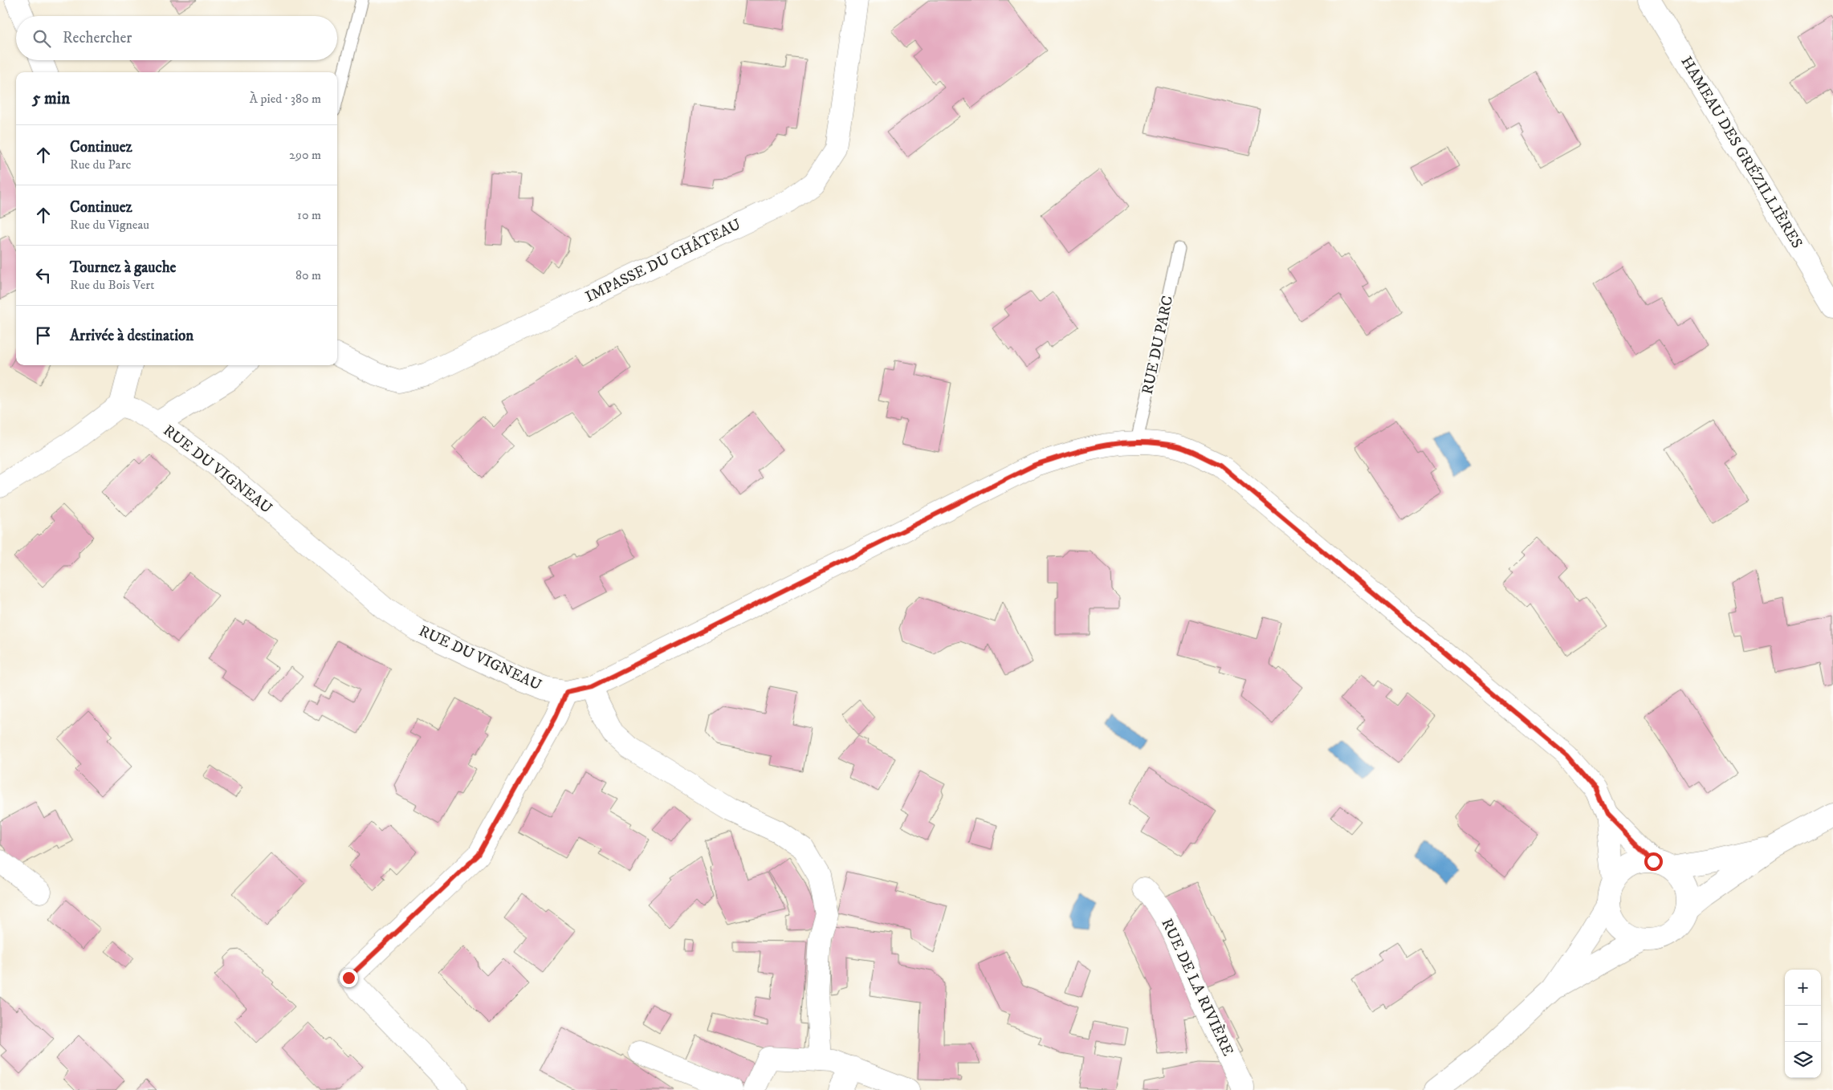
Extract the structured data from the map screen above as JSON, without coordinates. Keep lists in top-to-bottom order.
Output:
{
  "streets": {
    "street": [
      "HAMEAU DES GRÉZILLIÈRES",
      "IMPASSE DU CHÂTEAU",
      "RUE DU VIGNEAU",
      "RUE DE LA RIVIÈRE"
    ],
    "lane": ["RUE DU PARC"]
  },
  "page": {
    "search": "Rechercher",
    "heading": ["5 min", "À pied · 380 m"],
    "list": [
      ["Continuez", "Rue du Parc", "290 m"],
      ["Continuez", "Rue du Vigneau", "10 m"],
      ["Tournez à gauche", "Rue du Bois Vert", "80 m"],
      "Arrivée à destination"
    ],
    "map_buttons": ["+", "−"]
  }
}
